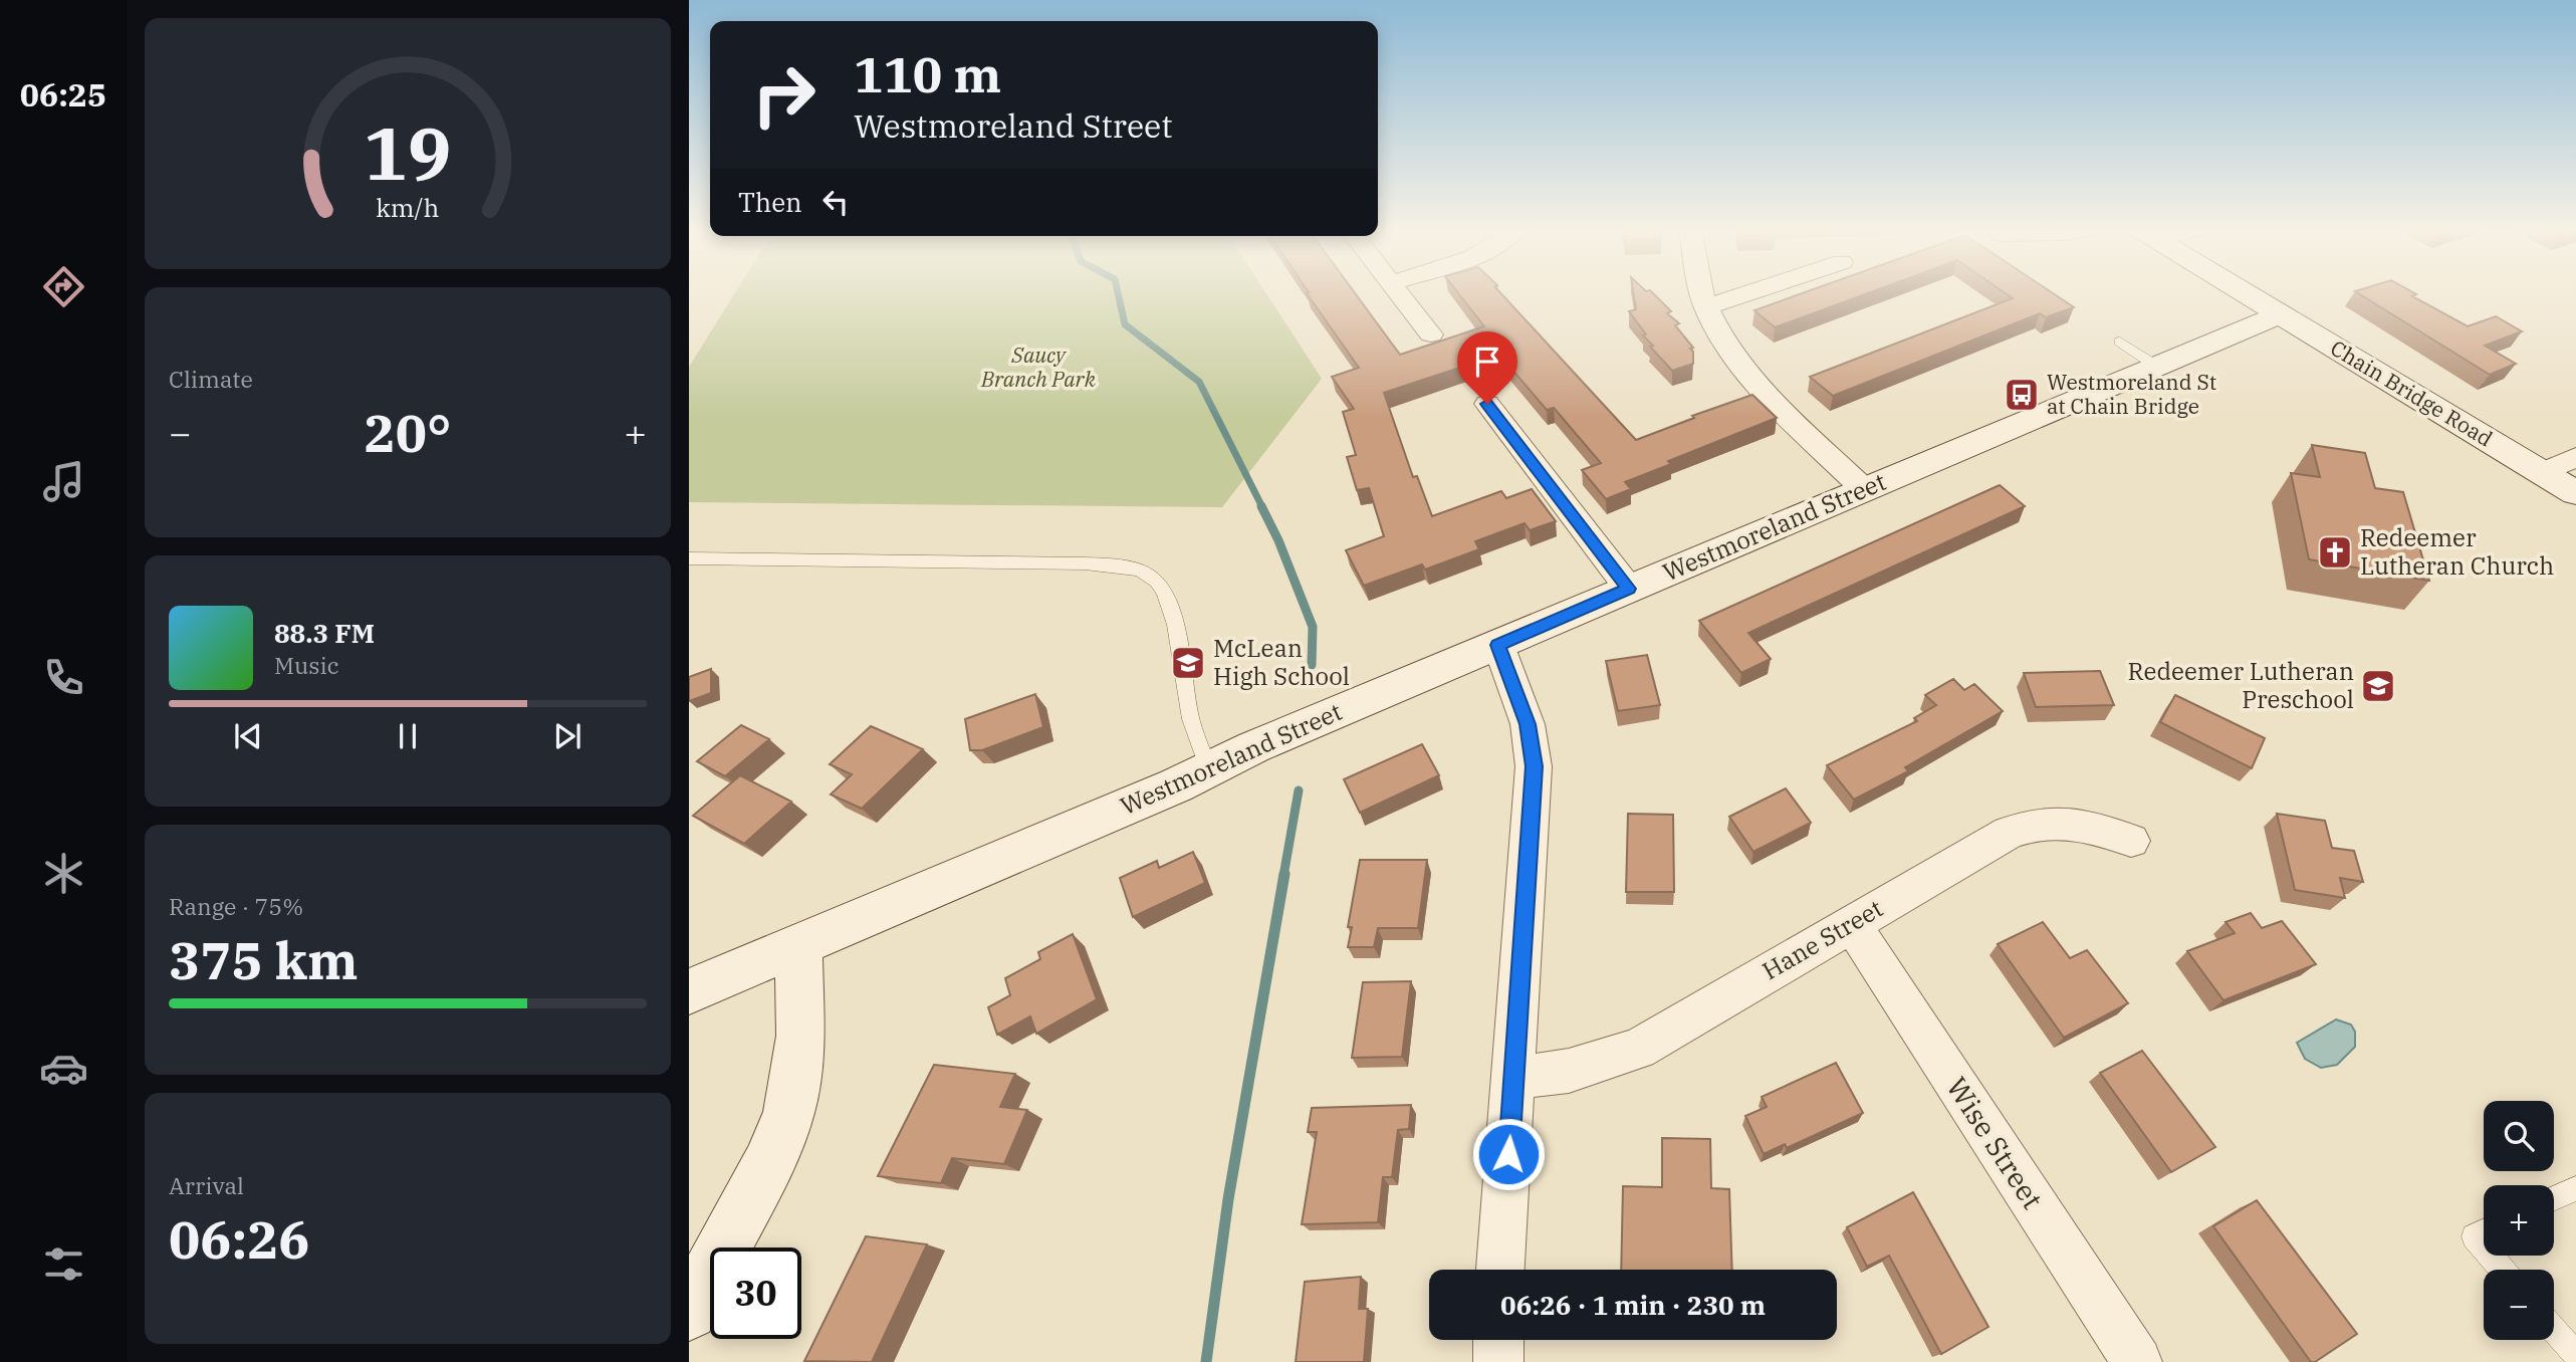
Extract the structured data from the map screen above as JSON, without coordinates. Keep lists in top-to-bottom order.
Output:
{
  "streets": {
    "main road": ["Chain Bridge Road", "Westmoreland Street"],
    "street": ["Hane Street", "Wise Street"]
  },
  "crossings": [
    ["Chain Bridge Road", "Westmoreland Street"],
    ["Hane Street", "Wise Street"]
  ],
  "parks": ["Saucy Branch Park"],
  "places": {
    "bus stop": ["Westmoreland St at Chain Bridge"],
    "church": ["Redeemer Lutheran Church"],
    "school or university": ["McLean High School", "Redeemer Lutheran Preschool"]
  },
  "page": {
    "tabs": "06:25",
    "turn": ["110 m", "Westmoreland Street"],
    "then": "Then",
    "tile": [
      "Climate",
      ["Range · 75%", "375 km"],
      ["Arrival", "06:26"]
    ],
    "heat": ["−", "20°", "+"],
    "song": ["88.3 FM", "Music"],
    "map_buttons": ["+", "−"],
    "limit": "30",
    "trip": "06:26 · 1 min · 230 m",
    "gauge": ["19", "km/h"]
  }
}
